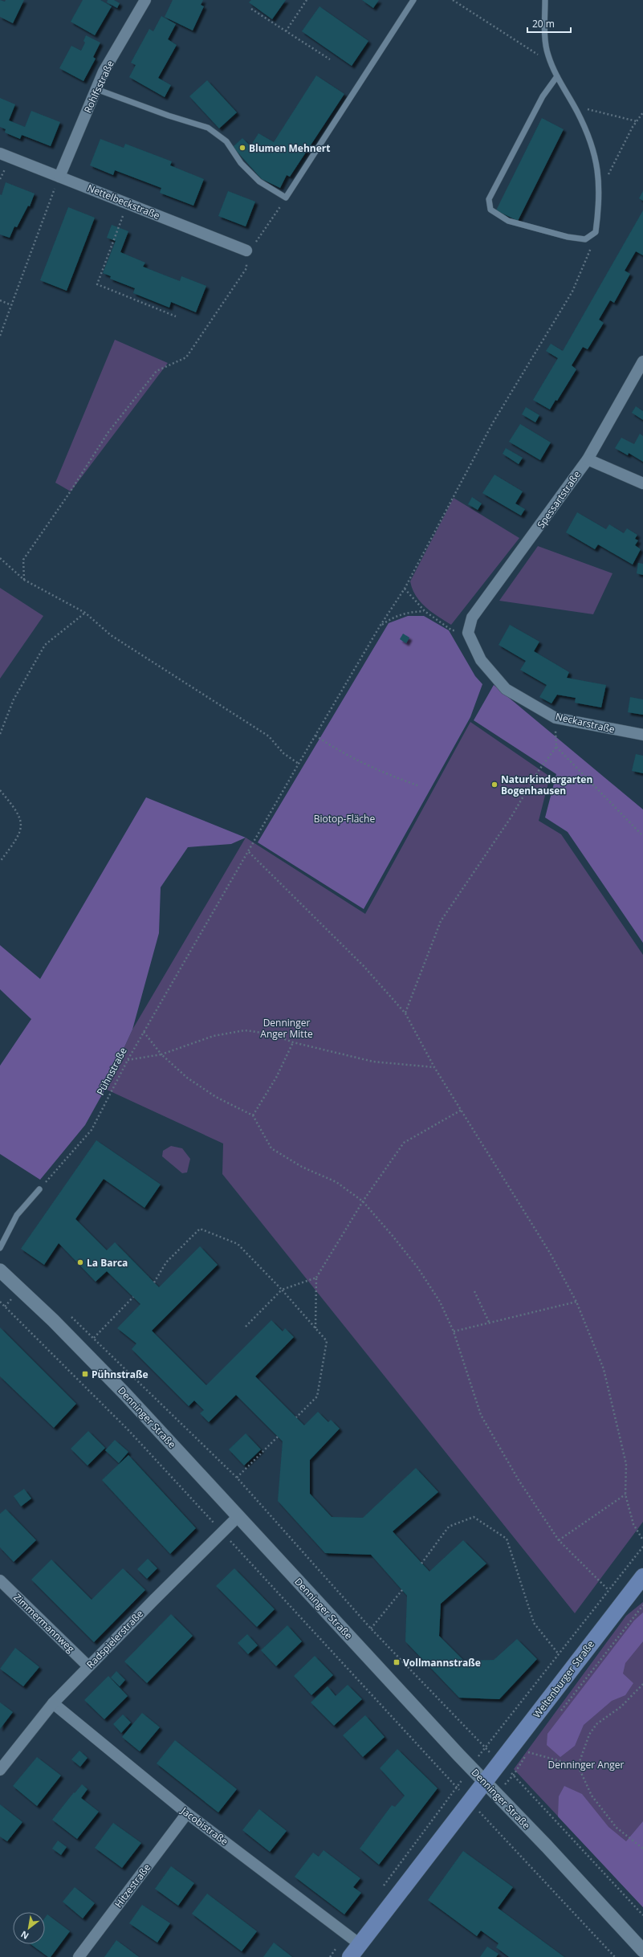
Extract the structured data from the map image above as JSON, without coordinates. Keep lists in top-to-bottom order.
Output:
{
  "streets": {
    "main road": ["Weltenburger Straße"],
    "street": [
      "Rohlfsstraße",
      "Nettelbeckstraße",
      "Spessartstraße",
      "Neckarstraße",
      "Denninger Straße",
      "Zimmermannweg",
      "Radspielerstraße",
      "Jacobistraße",
      "Hitzestraße"
    ],
    "path": ["Pühnstraße"]
  },
  "crossings": [
    ["Rohlfsstraße", "Nettelbeckstraße"],
    ["Spessartstraße", "Neckarstraße"],
    ["Denninger Straße", "Radspielerstraße"],
    ["Denninger Straße", "Weltenburger Straße"],
    ["Zimmermannweg", "Radspielerstraße"],
    ["Radspielerstraße", "Jacobistraße"],
    ["Jacobistraße", "Hitzestraße"]
  ],
  "parks": ["Biotop-Fläche", "Denninger Anger Mitte", "Denninger Anger"],
  "places": {
    "other": ["Blumen Mehnert", "Naturkindergarten Bogenhausen", "La Barca"],
    "transit": ["Pühnstraße", "Vollmannstraße"]
  },
  "scale_bar": "20 m",
  "north": "bottom left"
}
